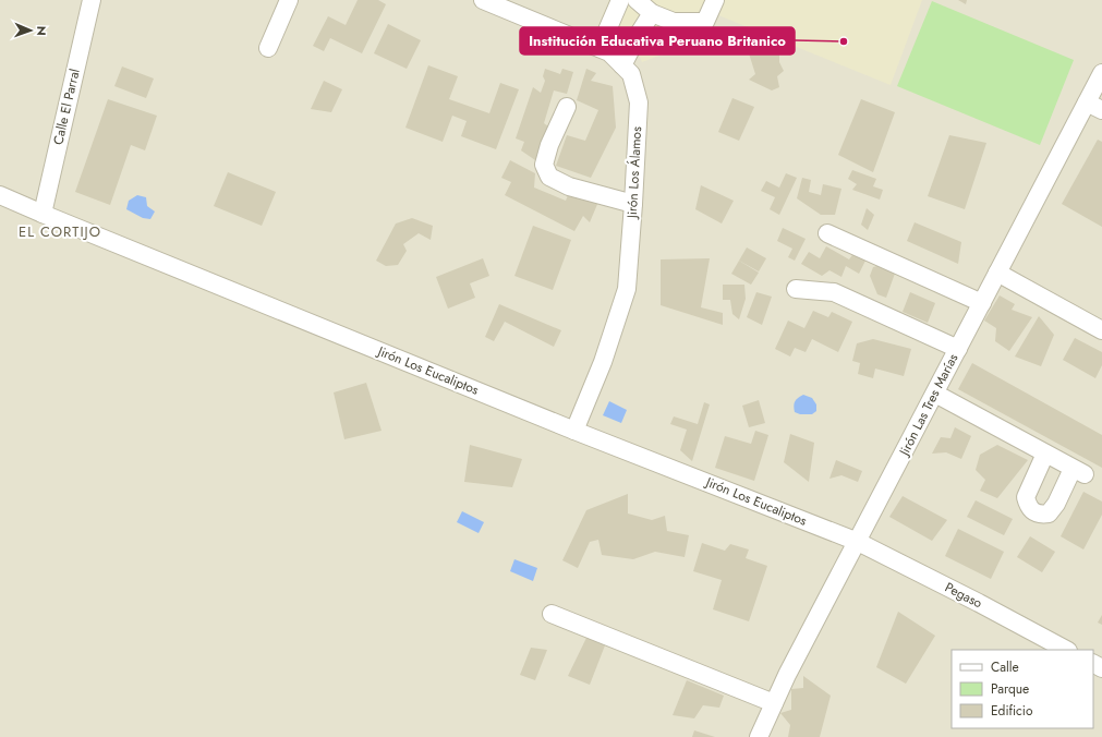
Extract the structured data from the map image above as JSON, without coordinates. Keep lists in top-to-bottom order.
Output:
{
  "streets": {
    "street": [
      "Calle El Parral",
      "Jirón Los Álamos",
      "Jirón Los Eucaliptos",
      "Jirón Las Tres Marías",
      "Pegaso"
    ]
  },
  "crossings": [
    ["Calle El Parral", "Jirón Los Eucaliptos"],
    ["Jirón Los Álamos", "Jirón Los Eucaliptos"],
    ["Jirón Los Eucaliptos", "Jirón Las Tres Marías"],
    ["Jirón Los Eucaliptos", "Pegaso"],
    ["Jirón Las Tres Marías", "Pegaso"]
  ],
  "districts": ["EL CORTIJO"],
  "places": ["Institución Educativa Peruano Britanico"],
  "legend": ["Calle", "Parque", "Edificio"],
  "north": "right"
}
